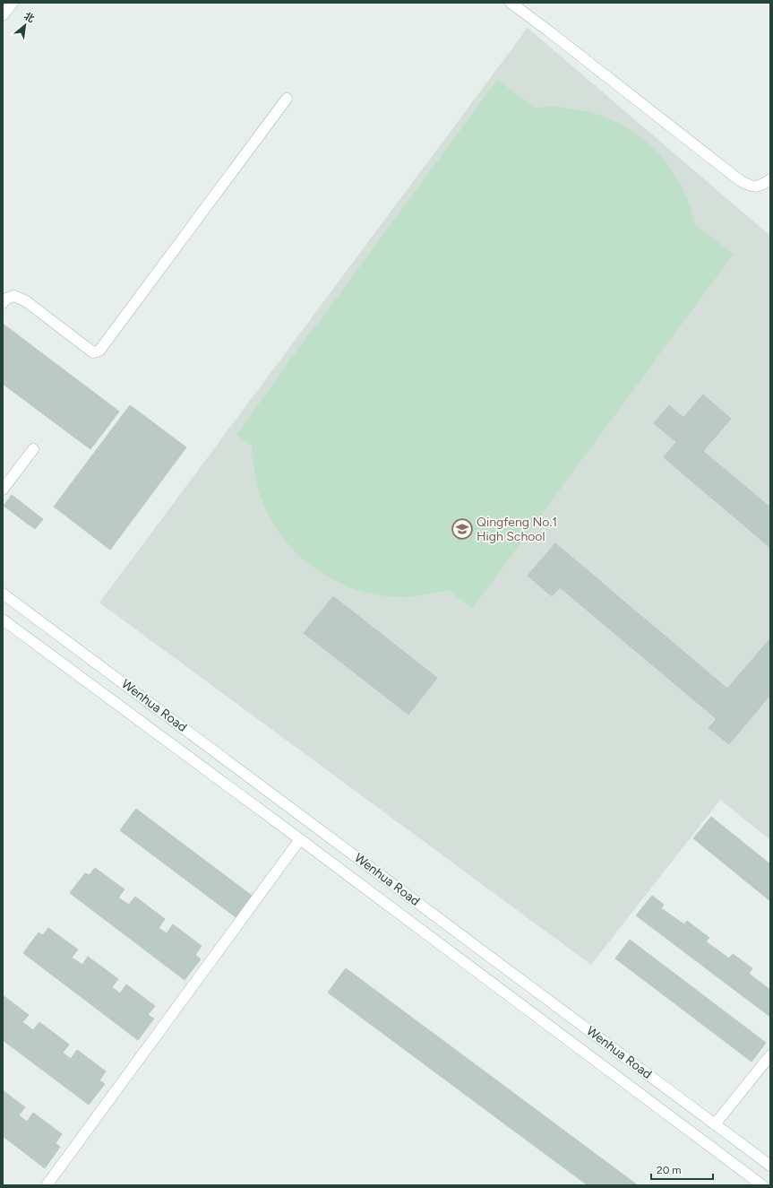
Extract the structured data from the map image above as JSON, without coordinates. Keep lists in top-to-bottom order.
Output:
{
  "streets": {
    "main road": ["Wenhua Road"]
  },
  "places": {
    "school or university": ["Qingfeng No.1 High School"]
  },
  "scale_bar": "20 m",
  "north": "top right"
}
